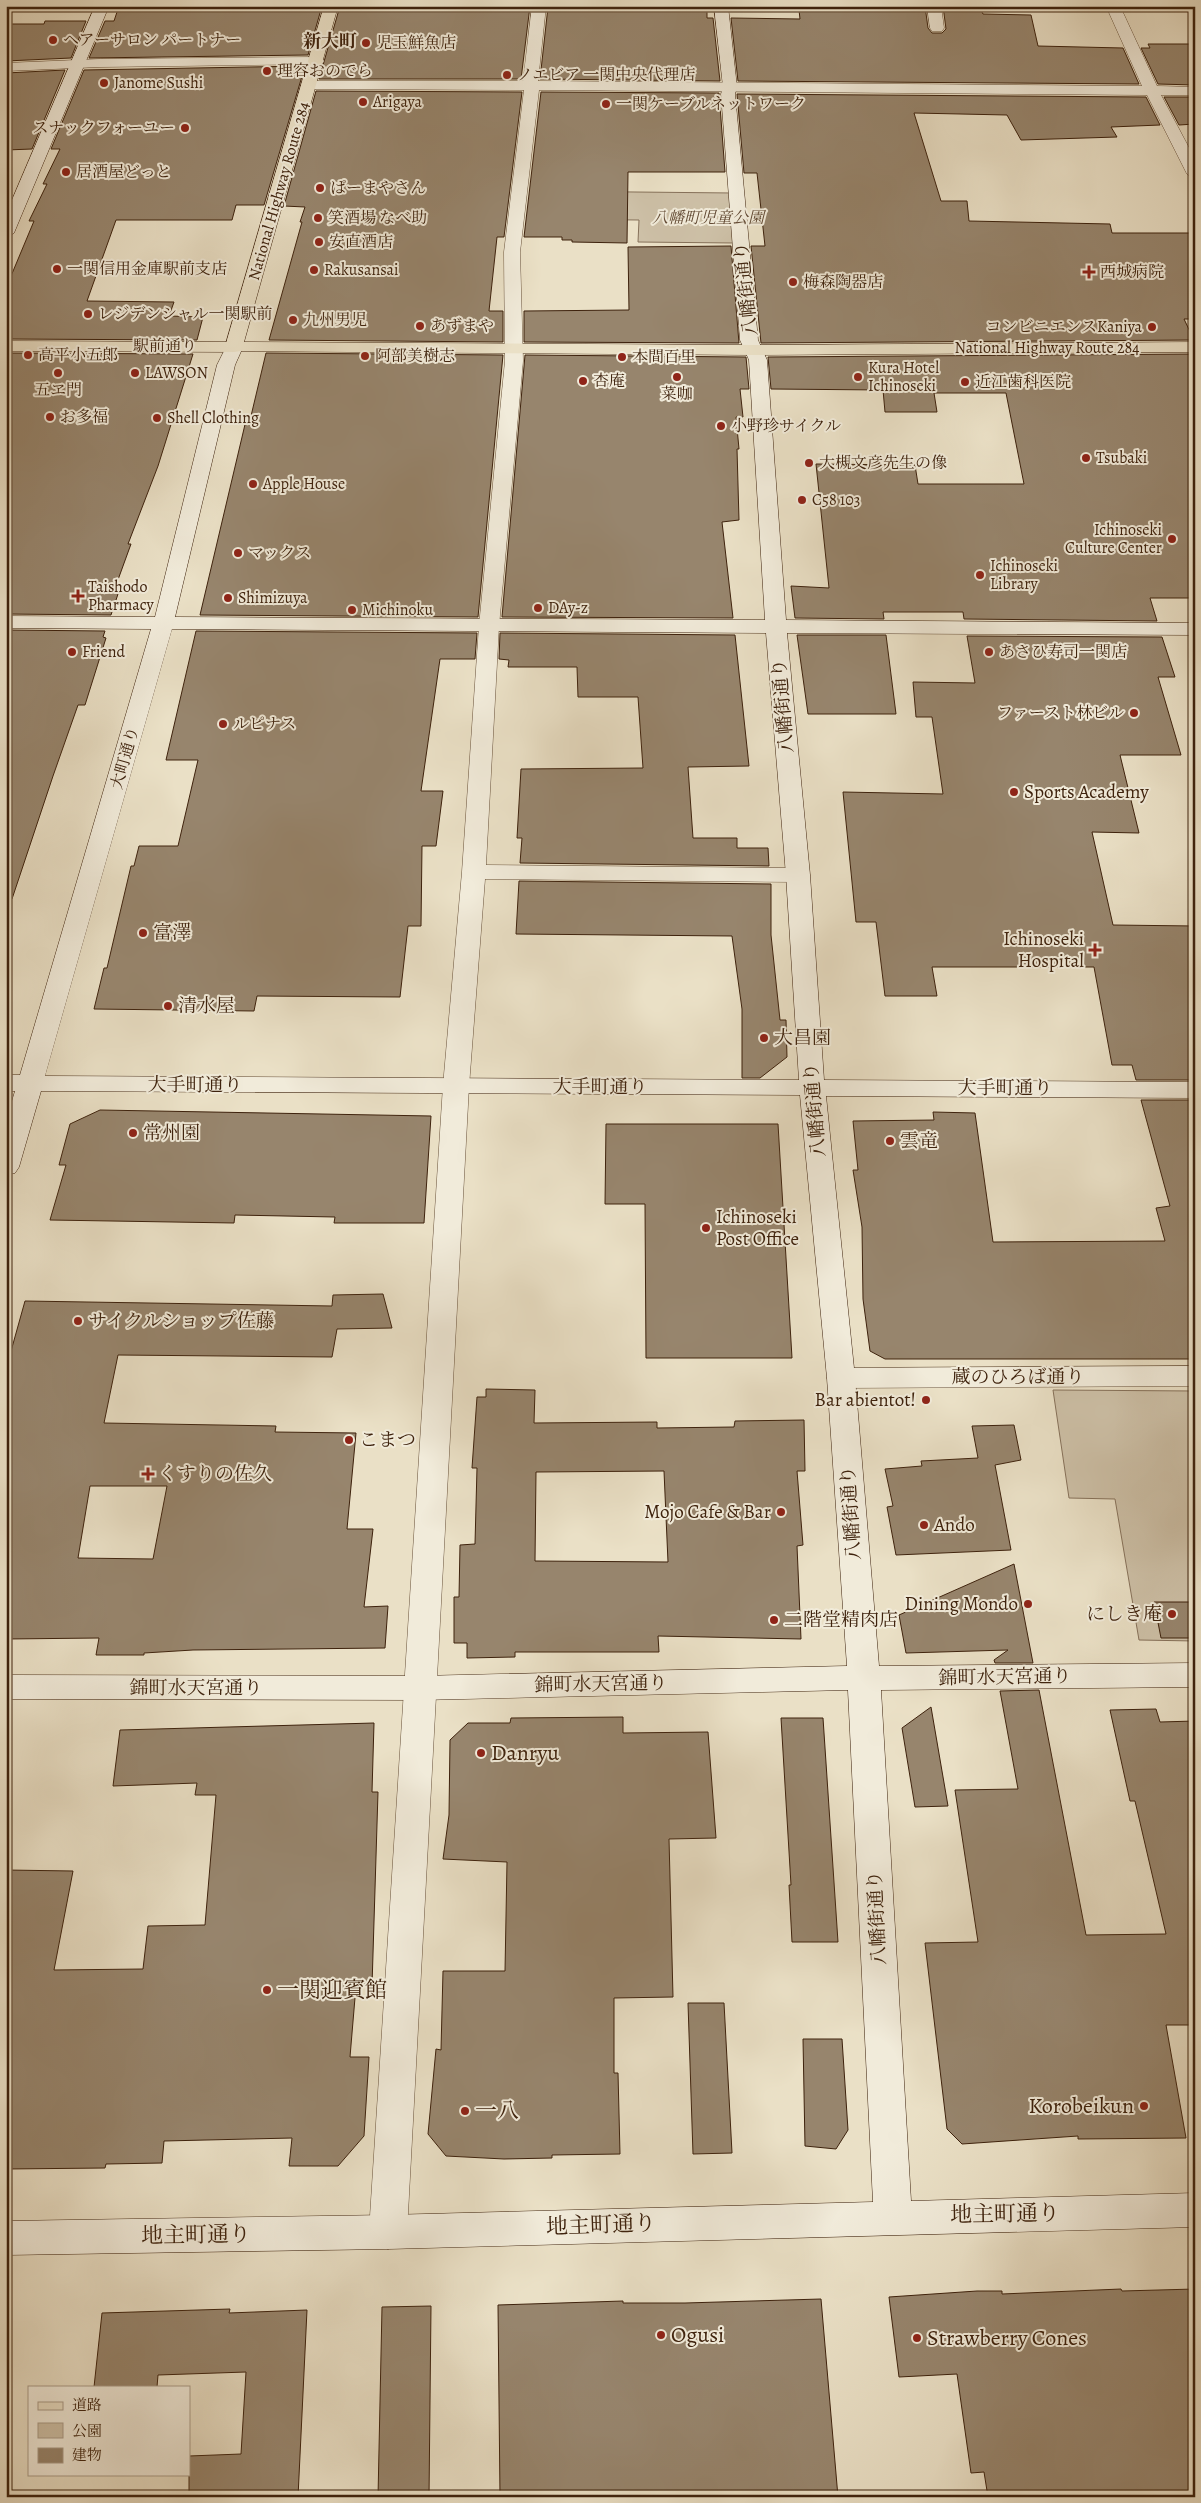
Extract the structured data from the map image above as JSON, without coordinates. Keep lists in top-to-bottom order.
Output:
{
  "streets": {
    "main road": ["National Highway Route 284", "駅前通り"],
    "street": [
      "八幡街通り",
      "大町通り",
      "大手町通り",
      "蔵のひろば通り",
      "錦町水天宮通り",
      "地主町通り"
    ]
  },
  "crossings": [
    ["National Highway Route 284", "八幡街通り"],
    ["National Highway Route 284", "駅前通り"],
    ["National Highway Route 284", "大町通り"],
    ["八幡街通り", "大手町通り"],
    ["八幡街通り", "蔵のひろば通り"],
    ["八幡街通り", "錦町水天宮通り"],
    ["八幡街通り", "地主町通り"],
    ["駅前通り", "大町通り"],
    ["大町通り", "大手町通り"]
  ],
  "districts": ["新大町"],
  "parks": ["八幡町児童公園"],
  "places": {
    "other": [
      "ヘアーサロン パートナー",
      "児玉鮮魚店",
      "理容おのでら",
      "ノエビア 一関中央代理店",
      "Janome Sushi",
      "Arigaya",
      "一関ケーブルネットワーク",
      "スナックフォーユー",
      "居酒屋どっと",
      "ぱーまやさん",
      "笑酒場 なべ助",
      "安直酒店",
      "一関信用金庫駅前支店",
      "Rakusansai",
      "梅森陶器店",
      "レジデンシャル一関駅前",
      "九州男児",
      "あずまや",
      "コンビニエンスKaniya",
      "高平小五郎",
      "阿部美樹志",
      "本間百里",
      "五ヱ門",
      "LAWSON",
      "菜咖",
      "Kura Hotel Ichinoseki",
      "杏庵",
      "近江歯科医院",
      "お多福",
      "Shell Clothing",
      "小野珍サイクル",
      "Tsubaki",
      "大槻文彦先生の像",
      "Apple House",
      "C58 103",
      "Ichinoseki Culture Center",
      "マックス",
      "Ichinoseki Library",
      "Shimizuya",
      "DAy-z",
      "Michinoku",
      "Friend",
      "あさひ寿司一関店",
      "ファースト林ビル",
      "ルピナス",
      "Sports Academy",
      "富澤",
      "清水屋",
      "大昌園",
      "常州園",
      "雲竜",
      "Ichinoseki Post Office",
      "サイクルショップ佐藤",
      "Bar abientot!",
      "こまつ",
      "Mojo Cafe & Bar",
      "Ando",
      "Dining Mondo",
      "にしき庵",
      "二階堂精肉店",
      "Danryu",
      "一関迎賓館",
      "Korobeikun",
      "一八",
      "Ogusi",
      "Strawberry Cones"
    ],
    "health": [
      "西城病院",
      "Taishodo Pharmacy",
      "Ichinoseki Hospital",
      "くすりの佐久"
    ]
  },
  "legend": ["道路", "公園", "建物"]
}
